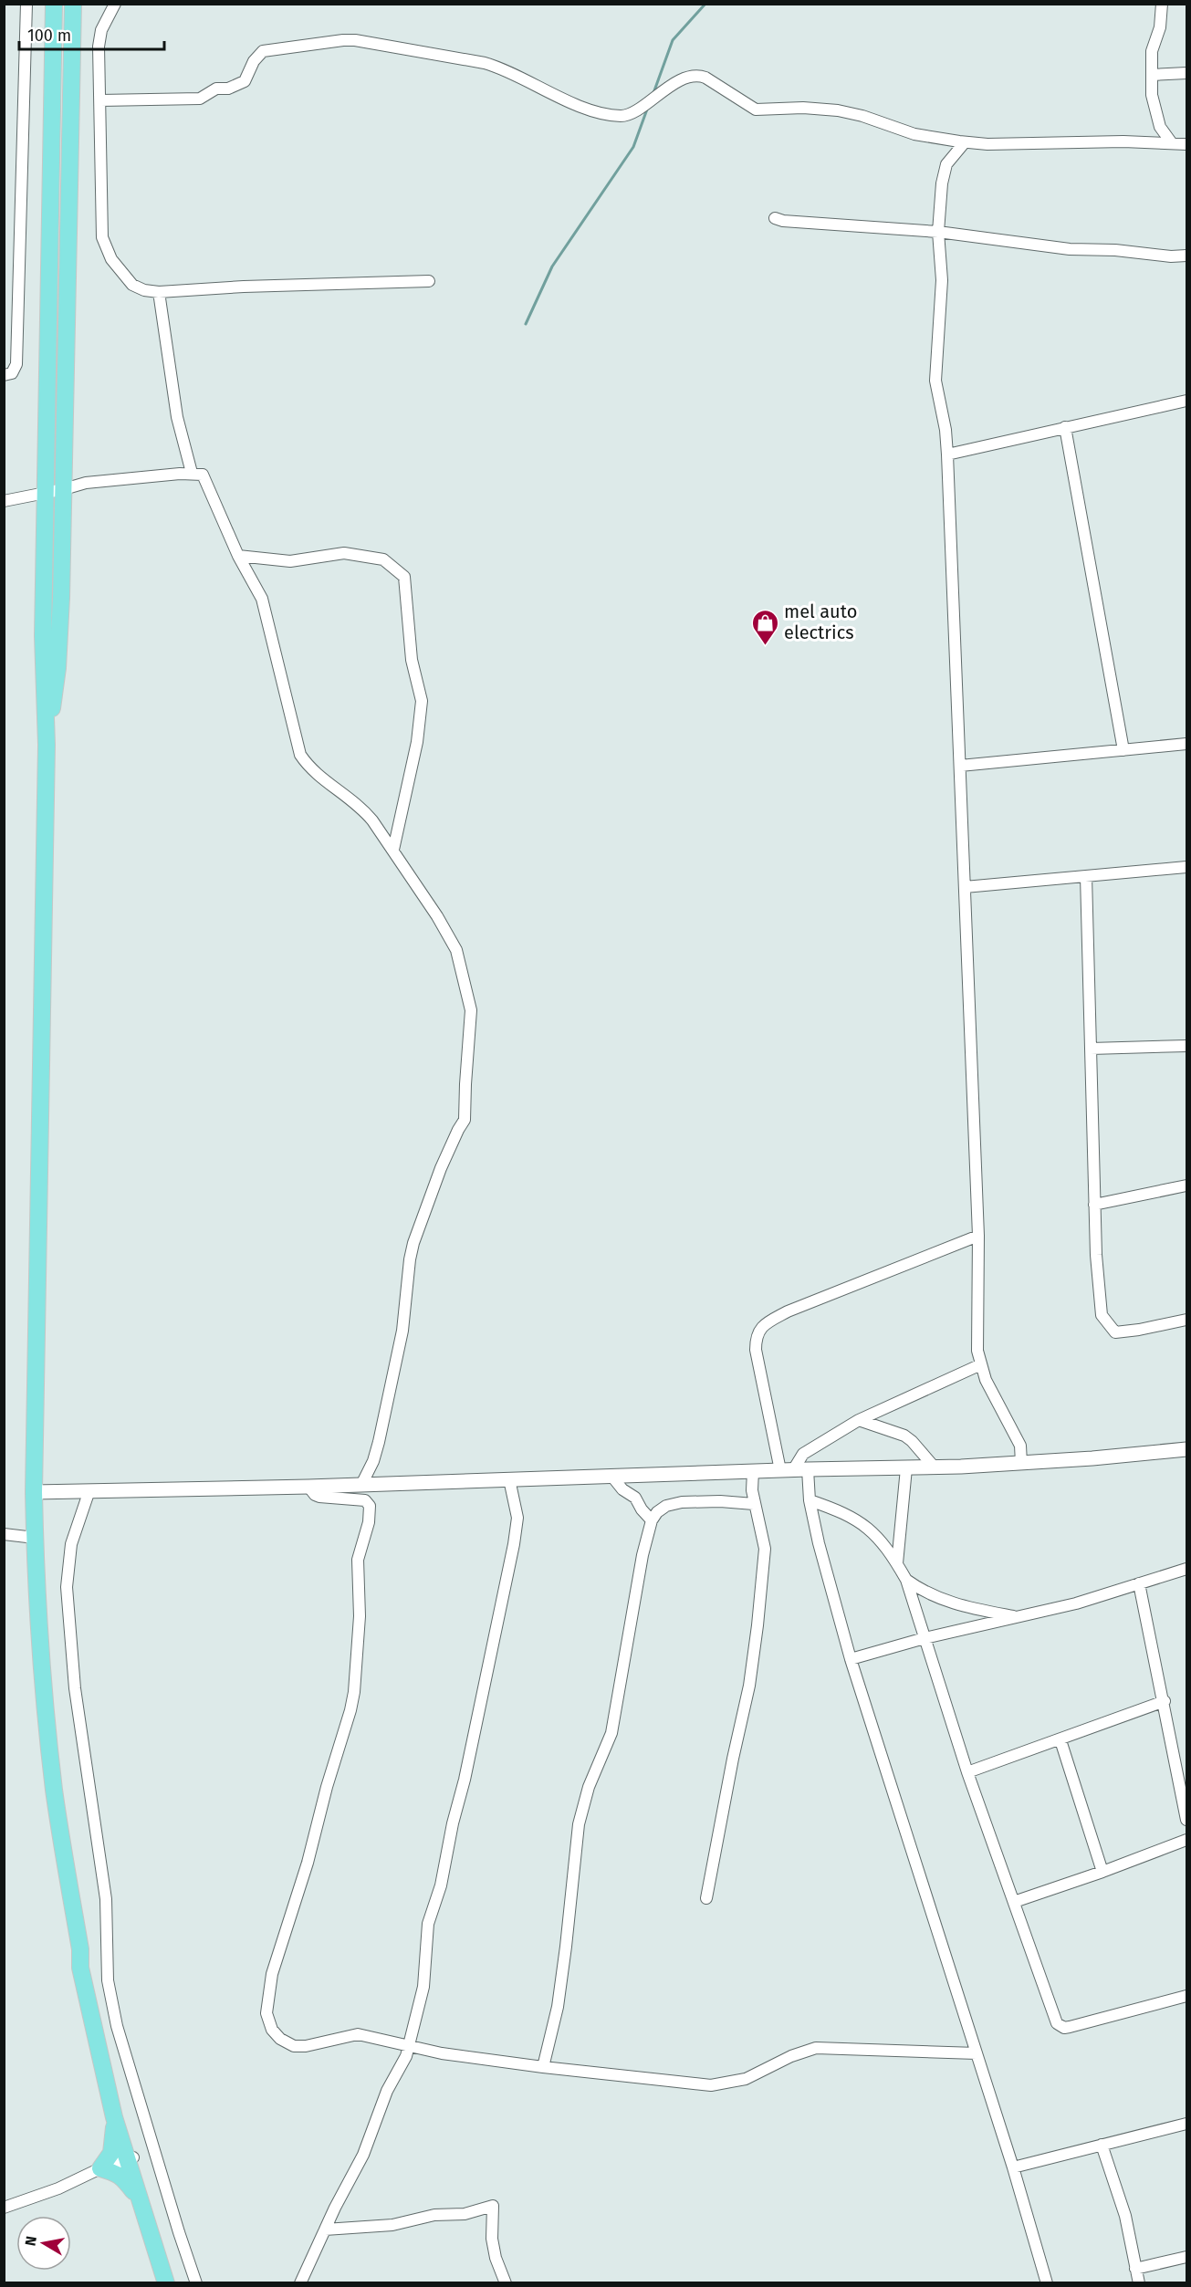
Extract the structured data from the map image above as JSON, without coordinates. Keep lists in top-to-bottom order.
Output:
{
  "places": {
    "shop": ["mel auto electrics"]
  },
  "scale_bar": "100 m",
  "north": "left"
}
